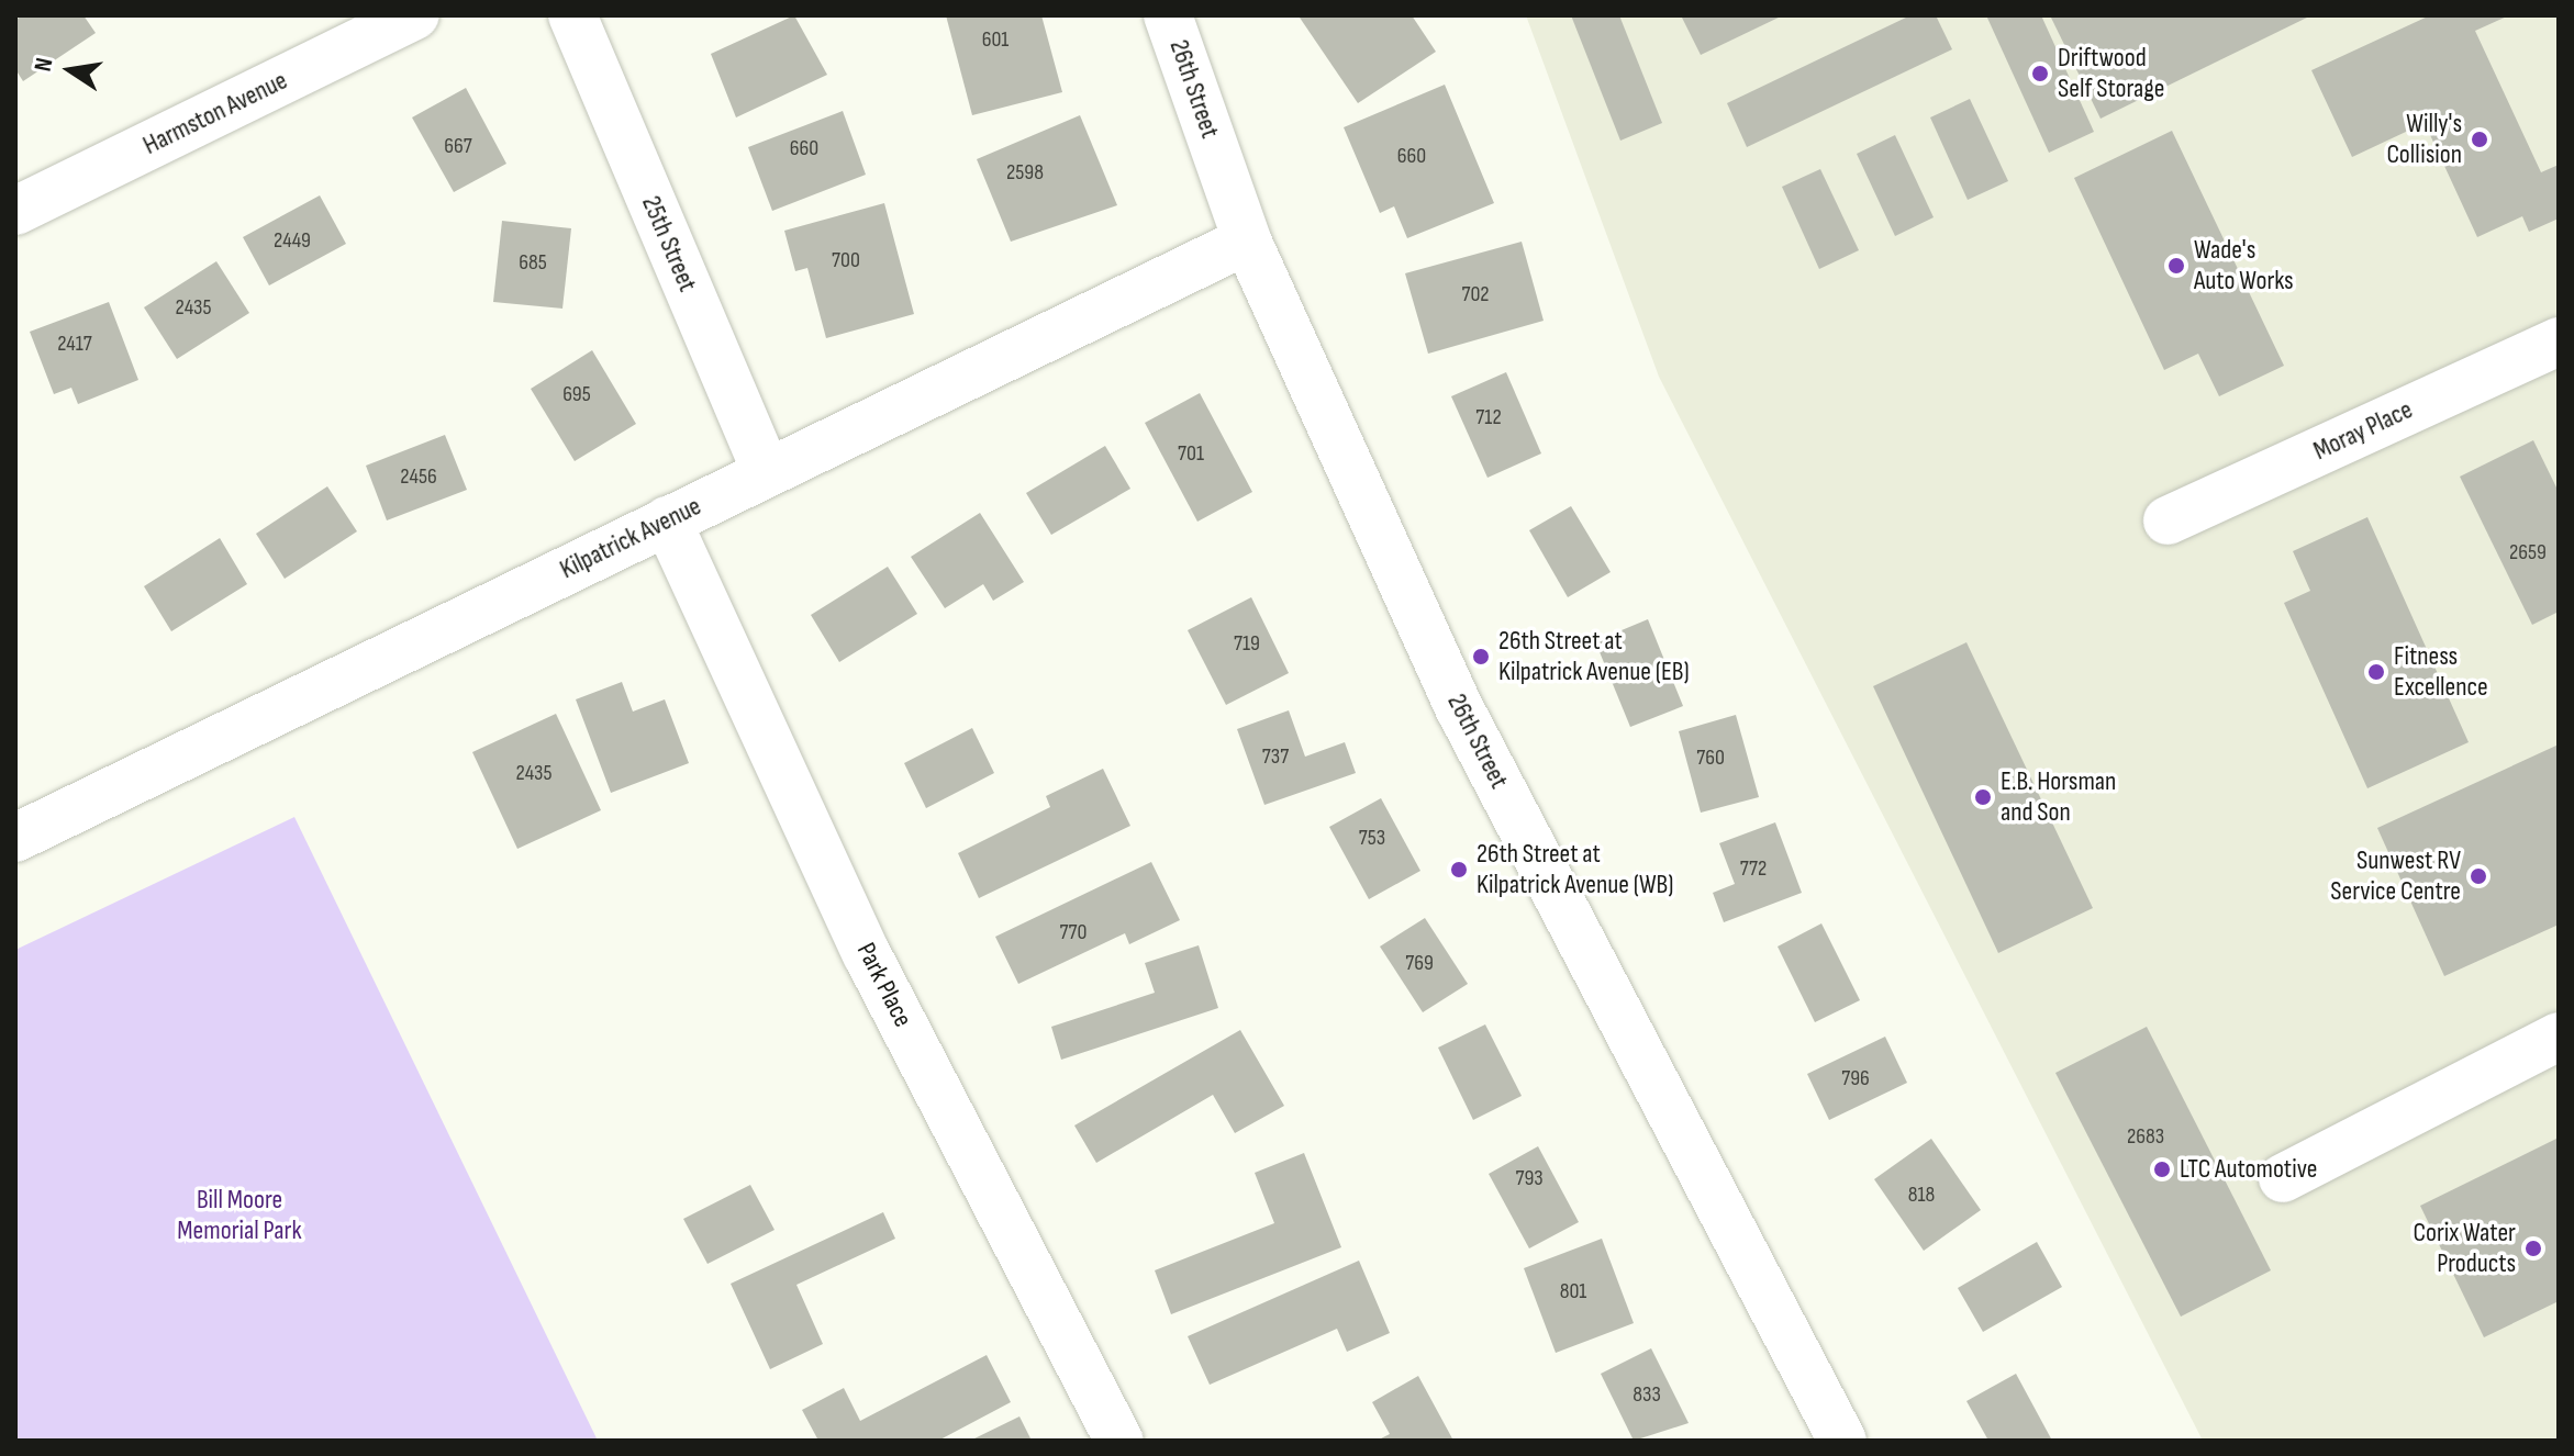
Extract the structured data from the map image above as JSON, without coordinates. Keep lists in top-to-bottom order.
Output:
{
  "streets": {
    "street": [
      "26th Street",
      "Harmston Avenue",
      "25th Street",
      "Moray Place",
      "Kilpatrick Avenue",
      "Park Place"
    ]
  },
  "crossings": [
    ["26th Street", "Kilpatrick Avenue"],
    ["25th Street", "Kilpatrick Avenue"],
    ["Kilpatrick Avenue", "Park Place"]
  ],
  "parks": ["Bill Moore Memorial Park"],
  "places": [
    "Driftwood Self Storage",
    "Willy's Collision",
    "Wade's Auto Works",
    "26th Street at Kilpatrick Avenue (EB)",
    "Fitness Excellence",
    "E.B. Horsman and Son",
    "26th Street at Kilpatrick Avenue (WB)",
    "Sunwest RV Service Centre",
    "LTC Automotive",
    "Corix Water Products"
  ],
  "house_numbers": [
    "601",
    "667",
    "660",
    "660",
    "2598",
    "2449",
    "700",
    "685",
    "702",
    "2435",
    "2417",
    "695",
    "712",
    "701",
    "2456",
    "2659",
    "719",
    "737",
    "760",
    "2435",
    "753",
    "772",
    "770",
    "769",
    "796",
    "2683",
    "793",
    "818",
    "801",
    "833"
  ],
  "north": "left"
}
